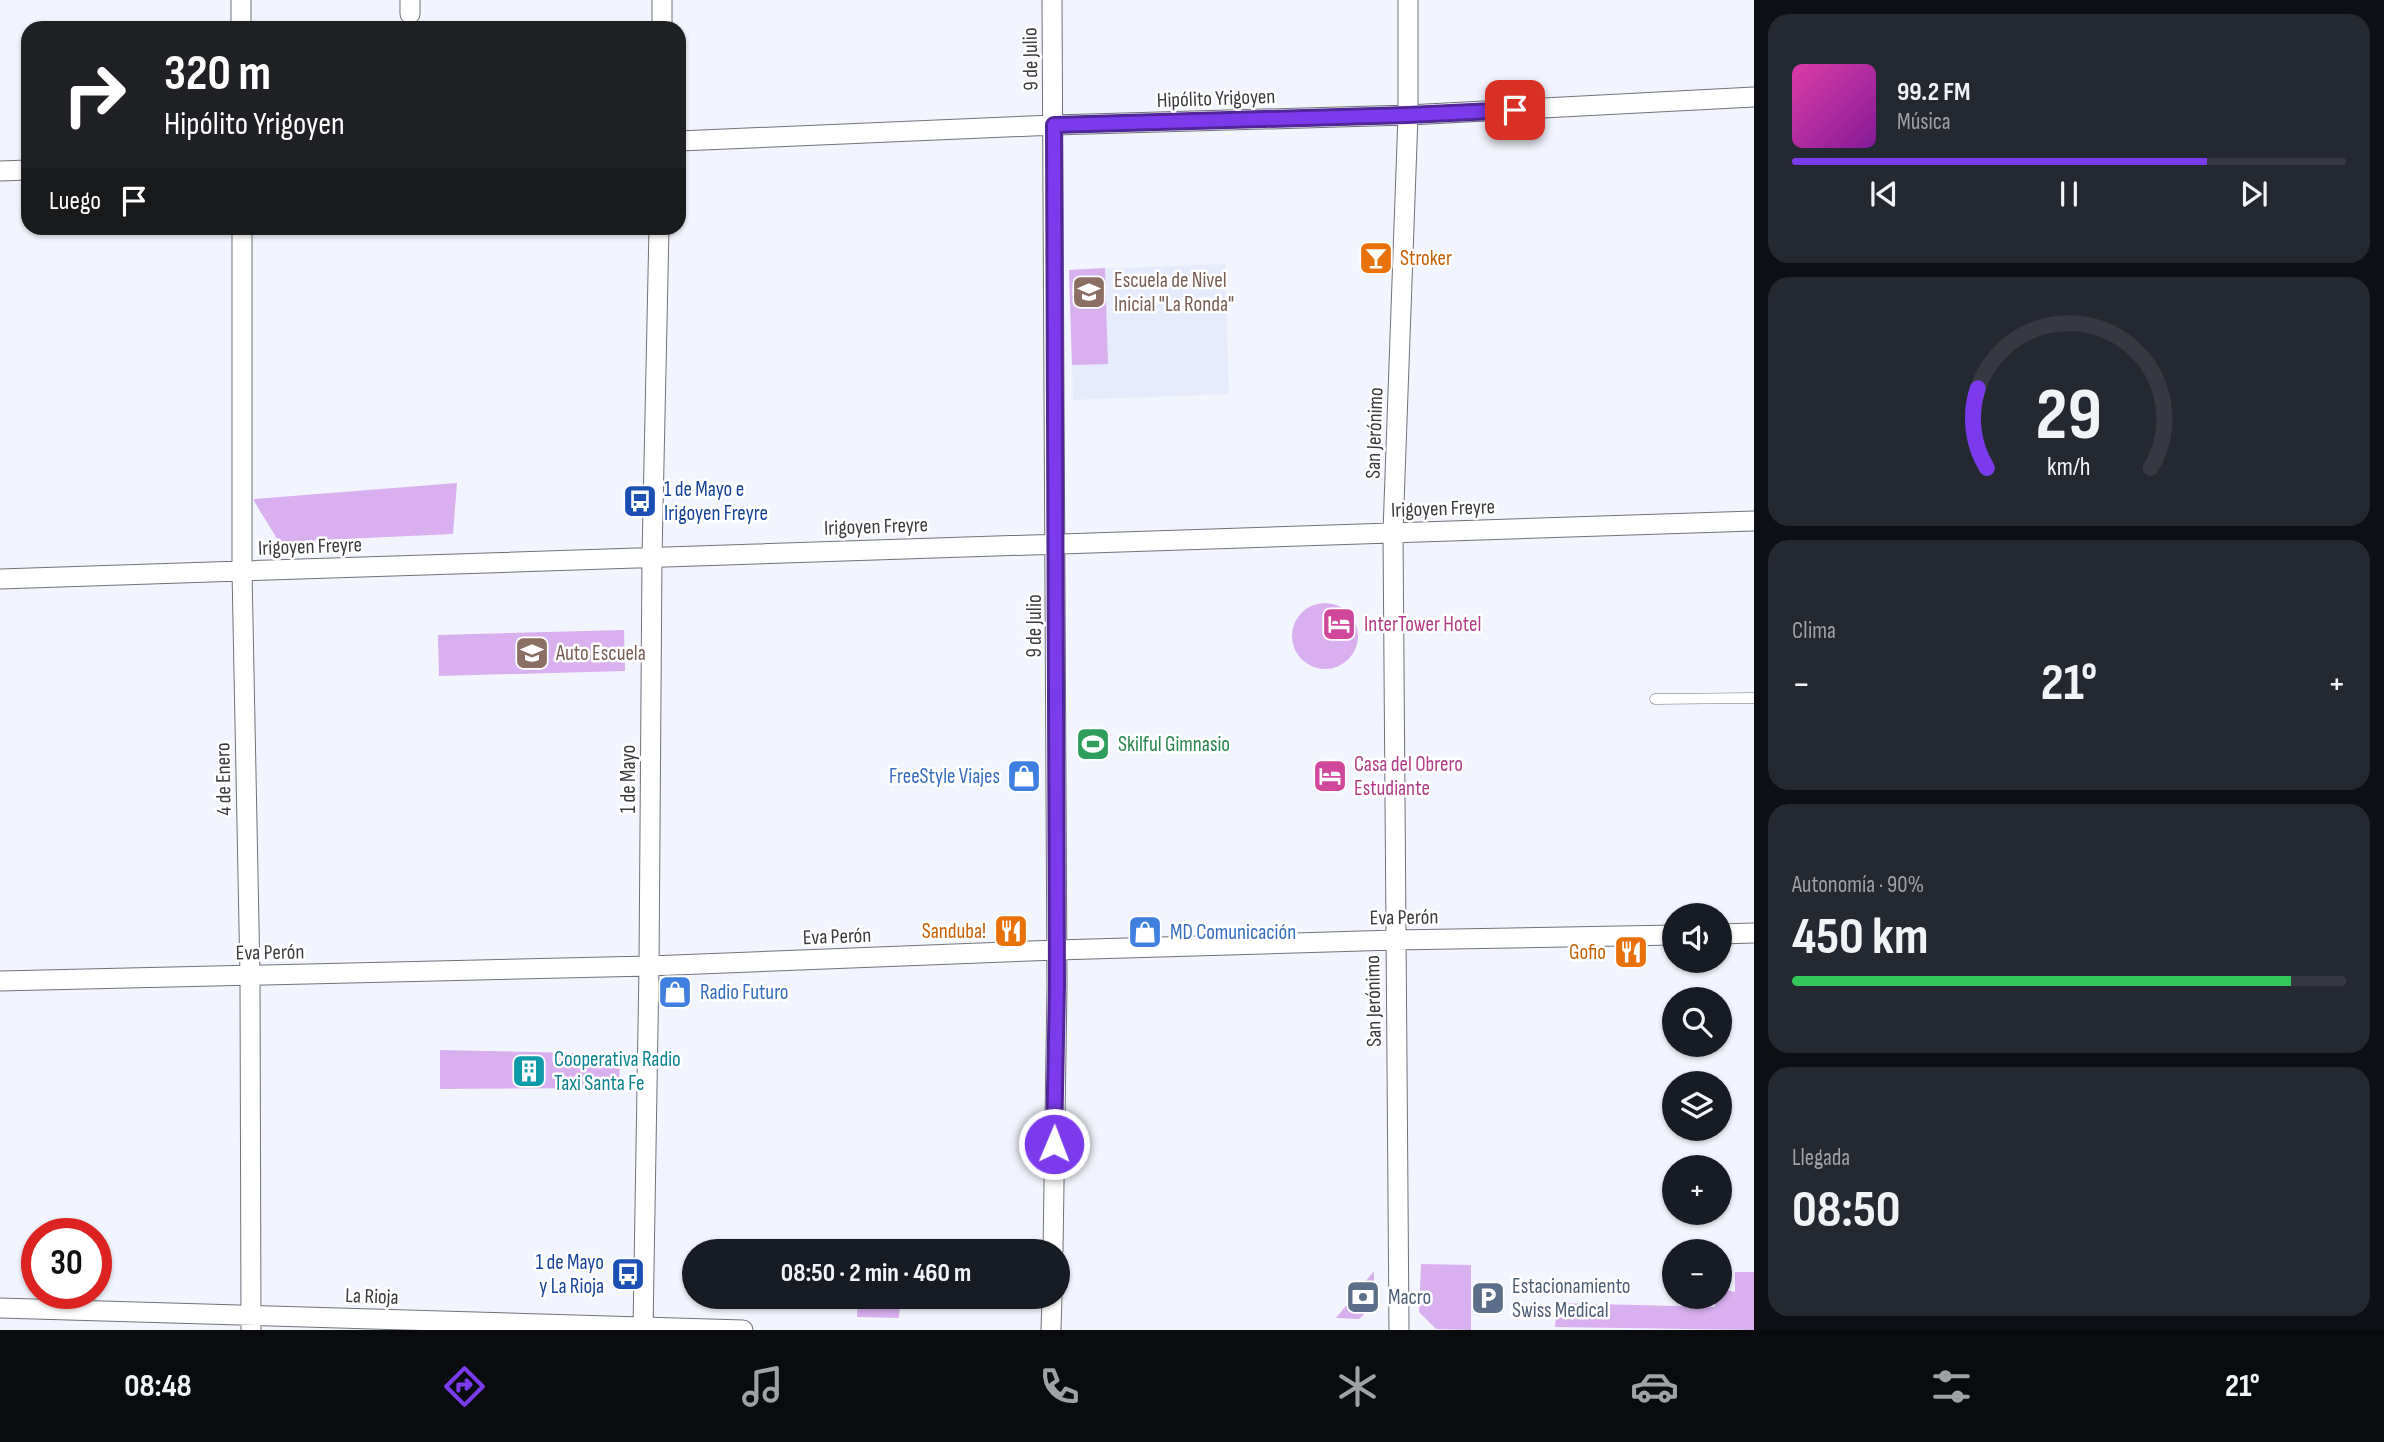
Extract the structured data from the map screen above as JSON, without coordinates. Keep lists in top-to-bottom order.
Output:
{
  "streets": {
    "street": [
      "9 de Julio",
      "Hipólito Yrigoyen",
      "San Jerónimo",
      "Irigoyen Freyre",
      "4 de Enero",
      "1 de Mayo",
      "Eva Perón",
      "La Rioja"
    ]
  },
  "crossings": [
    ["9 de Julio", "Hipólito Yrigoyen"],
    ["9 de Julio", "Irigoyen Freyre"],
    ["9 de Julio", "Eva Perón"],
    ["Hipólito Yrigoyen", "San Jerónimo"],
    ["San Jerónimo", "Irigoyen Freyre"],
    ["San Jerónimo", "Eva Perón"],
    ["Irigoyen Freyre", "4 de Enero"],
    ["Irigoyen Freyre", "1 de Mayo"],
    ["4 de Enero", "Eva Perón"],
    ["4 de Enero", "La Rioja"],
    ["1 de Mayo", "Eva Perón"],
    ["1 de Mayo", "La Rioja"]
  ],
  "places": {
    "bar": ["Stroker"],
    "school or university": ["Escuela de Nivel Inicial \"La Ronda\"", "Auto Escuela"],
    "bus stop": ["1 de Mayo e Irigoyen Freyre", "1 de Mayo y La Rioja"],
    "hotel": ["InterTower Hotel", "Casa del Obrero Estudiante"],
    "sports": ["Skilful Gimnasio"],
    "shop": ["FreeStyle Viajes", "MD Comunicación", "Radio Futuro"],
    "restaurant": ["Sanduba!", "Gofio"],
    "building": ["Cooperativa Radio Taxi Santa Fe"],
    "bank": ["Macro"],
    "parking": ["Estacionamiento Swiss Medical"]
  },
  "page": {
    "turn": ["320 m", "Hipólito Yrigoyen"],
    "song": ["99.2 FM", "Música"],
    "then": "Luego",
    "tile": [
      "Clima",
      ["Autonomía · 90%", "450 km"],
      ["Llegada", "08:50"]
    ],
    "heat": ["−", "21°", "+"],
    "map_buttons": ["+", "−"],
    "limit": "30",
    "trip": "08:50 · 2 min · 460 m",
    "tabs": ["08:48", "21°"],
    "gauge": ["29", "km/h"]
  }
}
